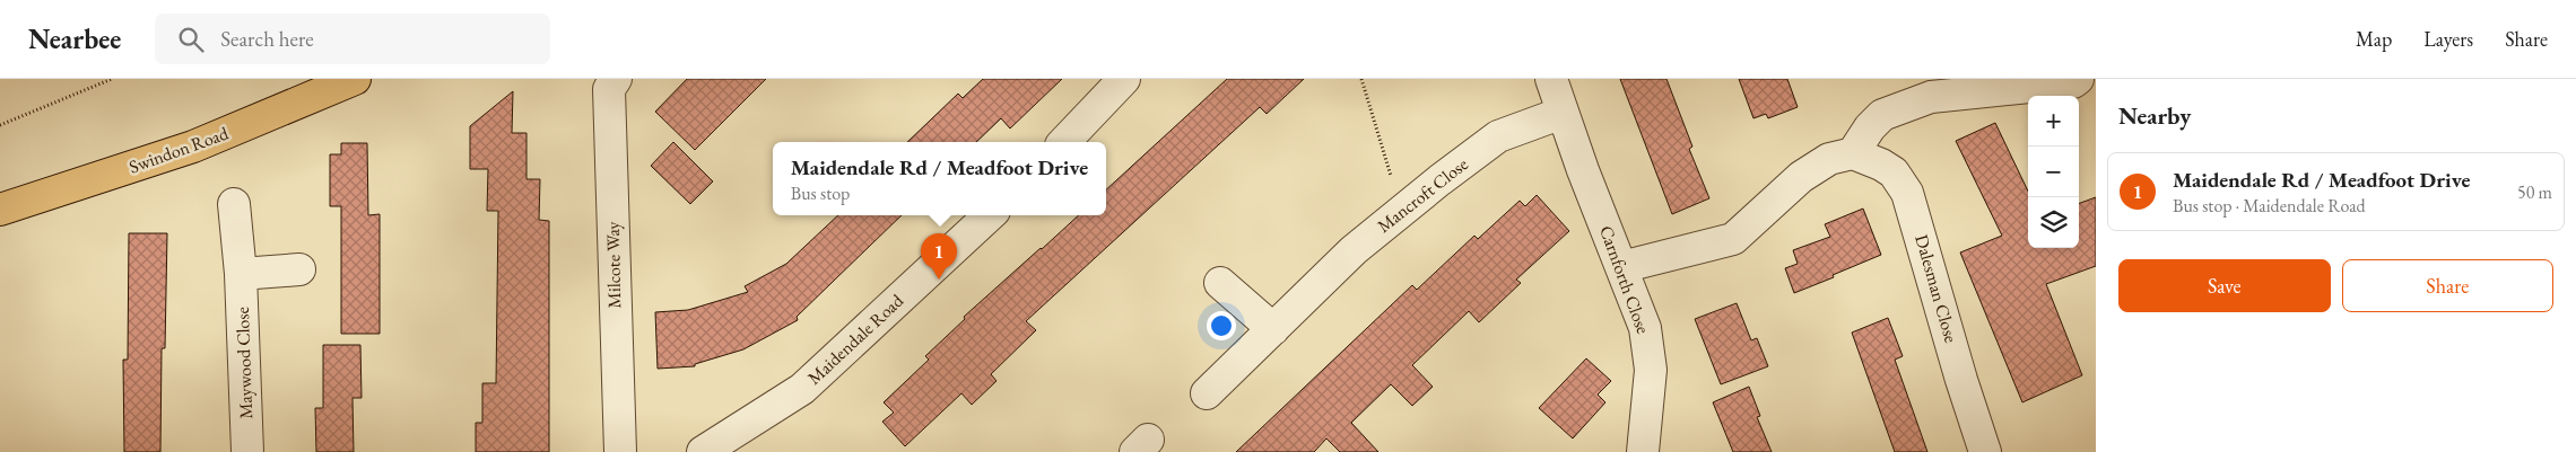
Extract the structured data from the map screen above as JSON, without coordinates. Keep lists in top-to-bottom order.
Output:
{
  "streets": {
    "main road": ["Swindon Road"],
    "street": [
      "Mancroft Close",
      "Milcote Way",
      "Carnforth Close",
      "Dalesman Close",
      "Maidendale Road",
      "Maywood Close"
    ]
  },
  "crossings": [
    ["Mancroft Close", "Carnforth Close"]
  ],
  "page": {
    "header": "Nearbee",
    "search": "Search here",
    "nav": ["Map", "Layers", "Share"],
    "heading": "Nearby",
    "map_buttons": ["+", "−"],
    "popup": ["Maidendale Rd / Meadfoot Drive", "Bus stop"],
    "list": [
      {
        "mark": "1",
        "name": "Maidendale Rd / Meadfoot Drive",
        "note": "Bus stop · Maidendale Road",
        "value": "50 m"
      }
    ],
    "pins": "1",
    "buttons": ["Save", "Share"]
  }
}
